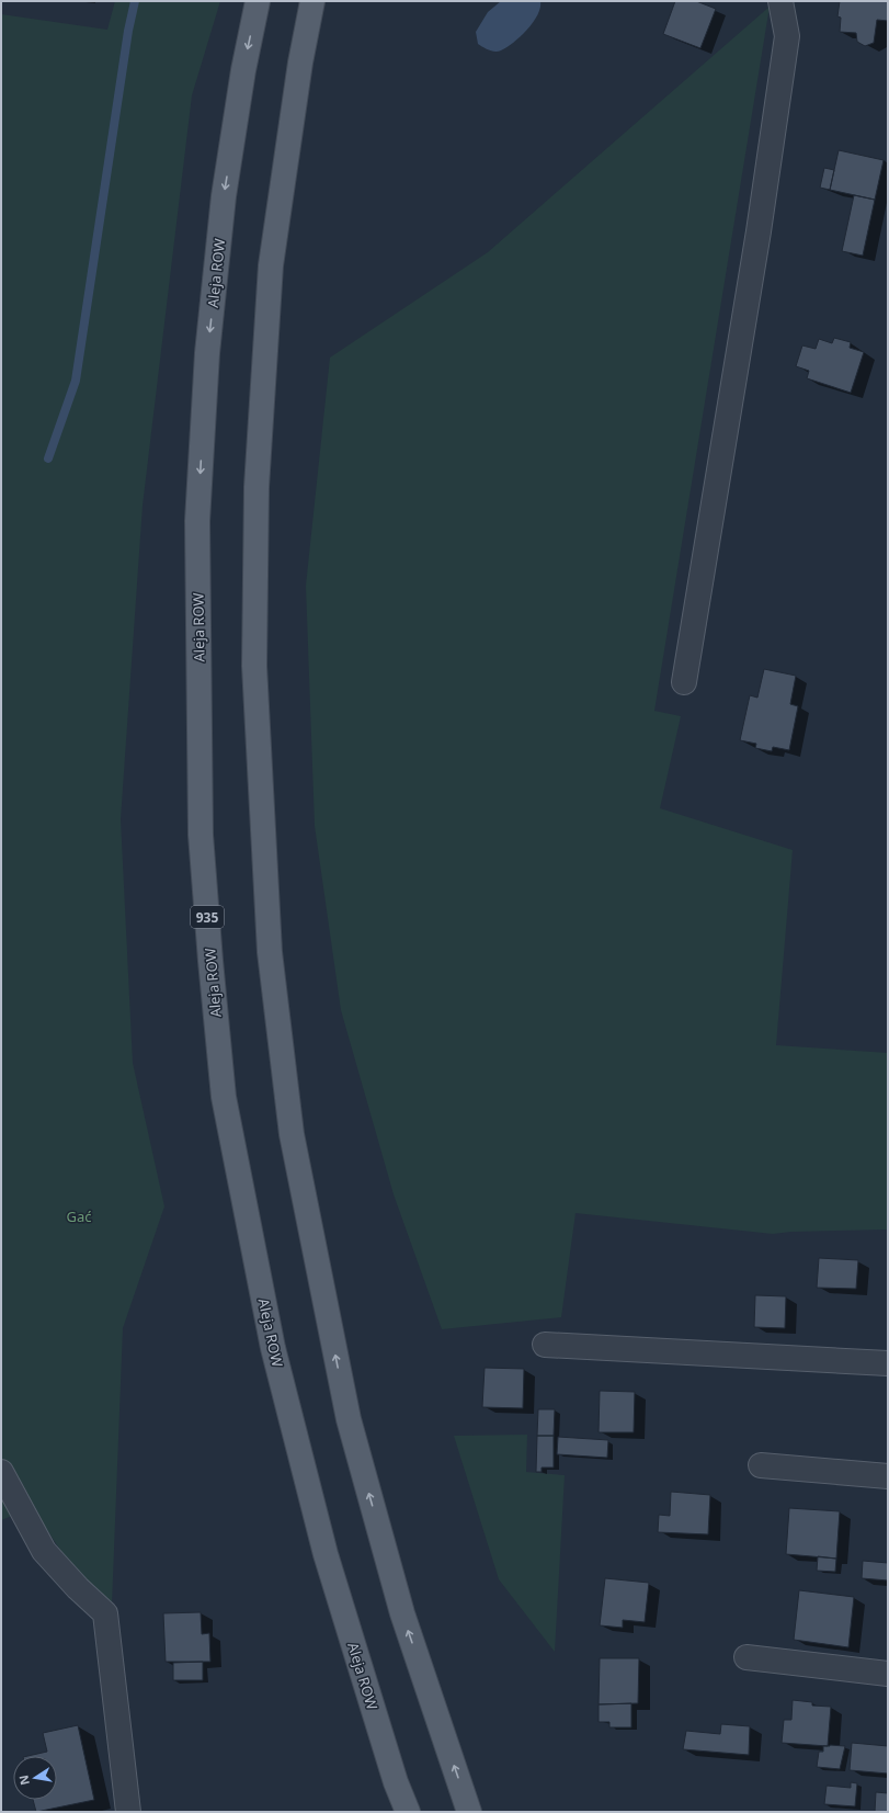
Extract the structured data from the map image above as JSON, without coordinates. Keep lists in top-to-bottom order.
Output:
{
  "streets": {
    "main road": ["Aleja ROW", "935"]
  },
  "parks": ["Gać"],
  "north": "left"
}
